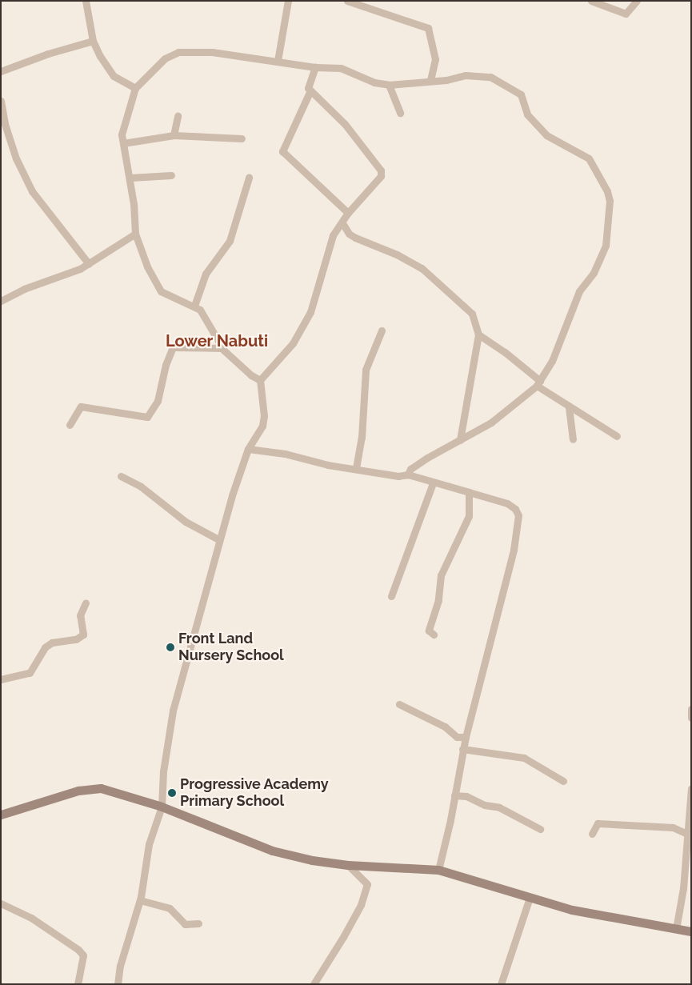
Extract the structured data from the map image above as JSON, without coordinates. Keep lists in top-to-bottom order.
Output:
{
  "districts": ["Lower Nabuti"],
  "places": ["Front Land Nursery School", "Progressive Academy Primary School"]
}
